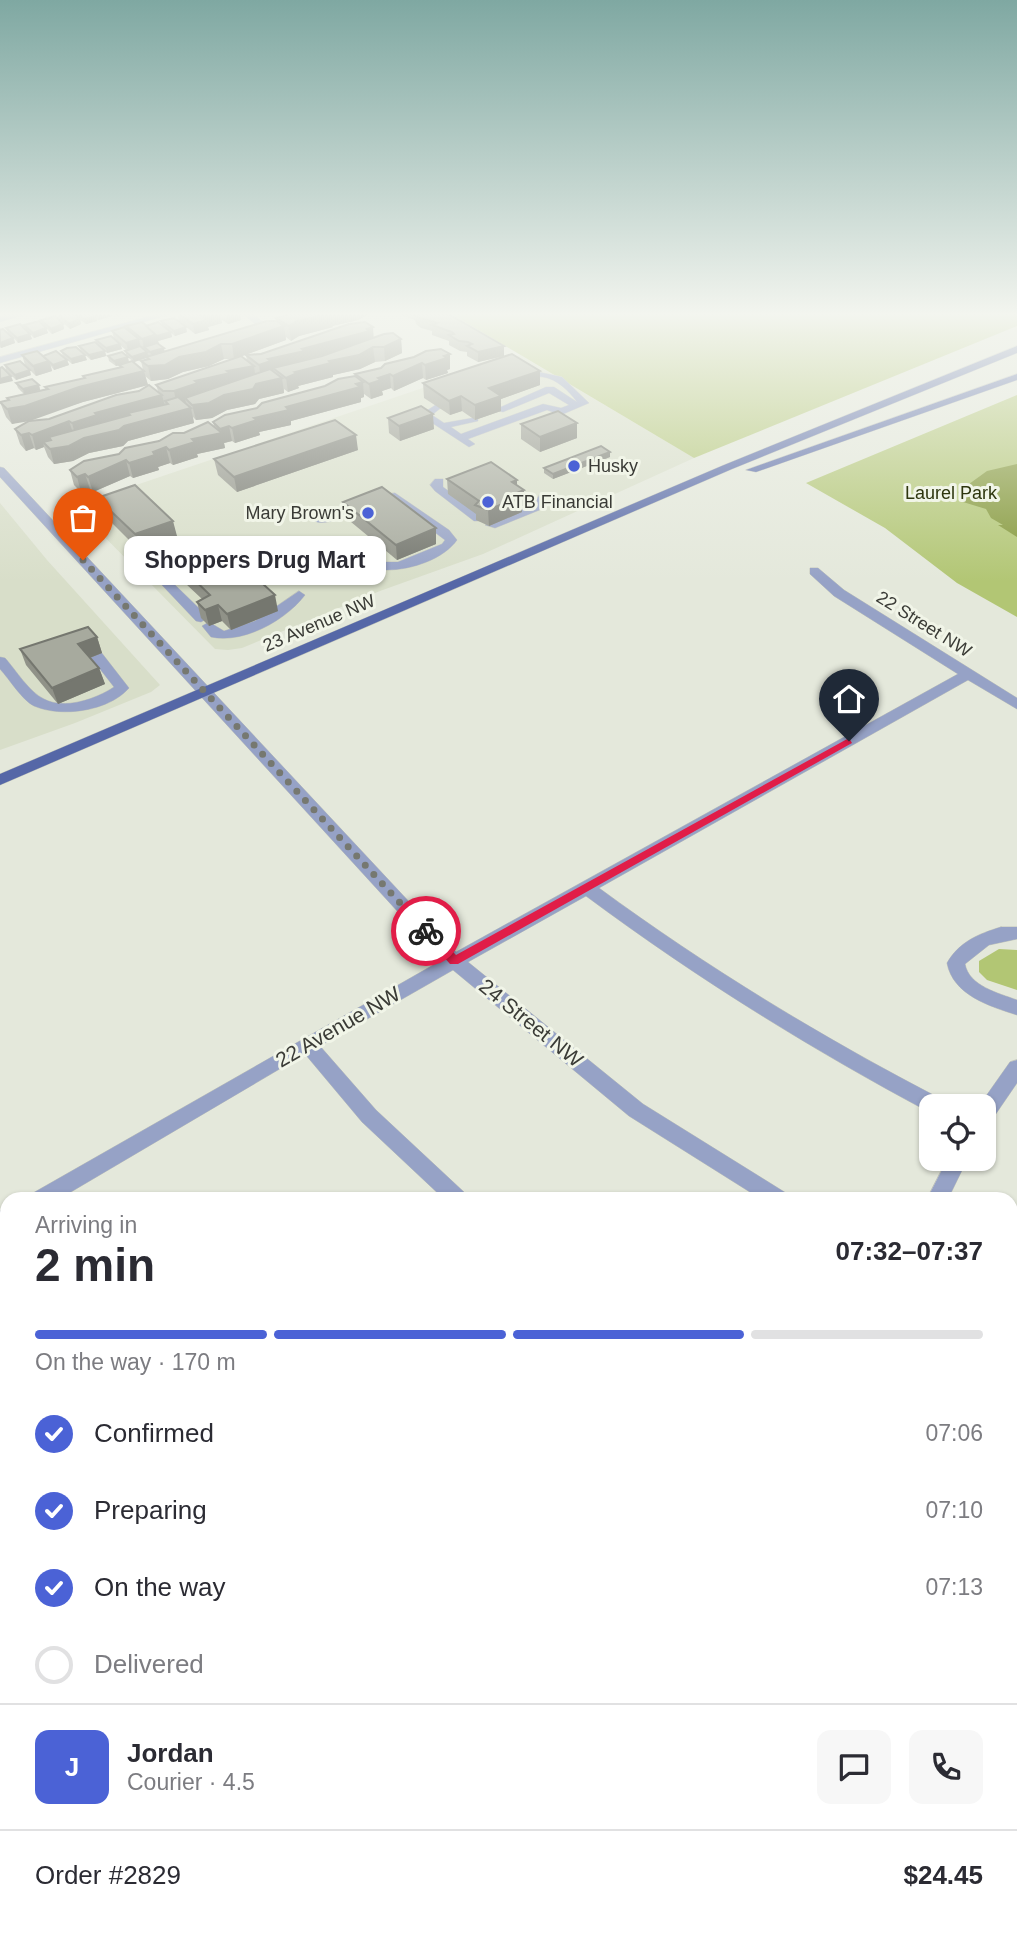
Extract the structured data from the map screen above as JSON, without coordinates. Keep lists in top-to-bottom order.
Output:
{
  "streets": {
    "main road": ["23 Avenue NW"],
    "street": ["22 Street NW", "24 Street NW", "22 Avenue NW"]
  },
  "crossings": [
    ["23 Avenue NW", "24 Street NW"],
    ["22 Street NW", "22 Avenue NW"],
    ["24 Street NW", "22 Avenue NW"]
  ],
  "parks": ["Laurel Park"],
  "places": [
    "Husky",
    "ATB Financial",
    "Mary Brown's",
    "Shoppers Drug Mart"
  ],
  "page": {
    "bubble": "Shoppers Drug Mart",
    "heading": ["2 min", "Arriving in", "07:32–07:37"],
    "panel": [
      "Jordan",
      "Courier · 4.5",
      "Order #2829",
      "$24.45"
    ],
    "bar": "On the way · 170 m",
    "list": [
      ["Confirmed", "07:06"],
      ["Preparing", "07:10"],
      ["On the way", "07:13"],
      "Delivered"
    ],
    "round": "J"
  }
}
